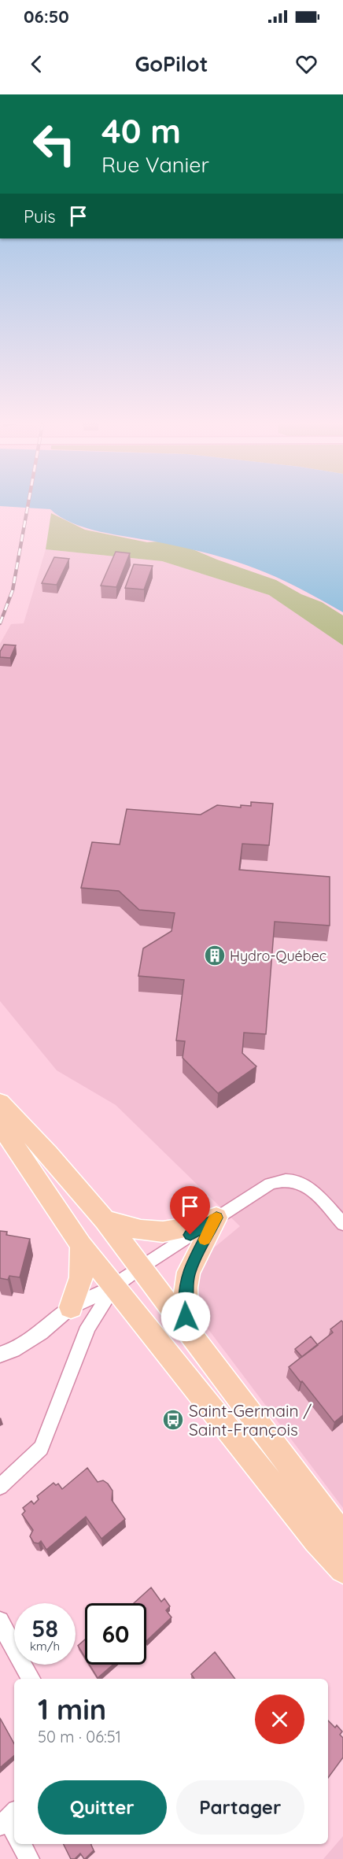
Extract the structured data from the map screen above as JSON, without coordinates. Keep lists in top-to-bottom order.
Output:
{
  "places": {
    "building": ["Hydro-Québec"],
    "bus stop": ["Saint-Germain / Saint-François"]
  },
  "page": {
    "status": "06:50",
    "header": "GoPilot",
    "turn": ["40 m", "Rue Vanier"],
    "then": "Puis",
    "speed": "58 km/h",
    "limit": "60",
    "heading": ["1 min", "50 m · 06:51"],
    "buttons": ["Quitter", "Partager"]
  }
}
